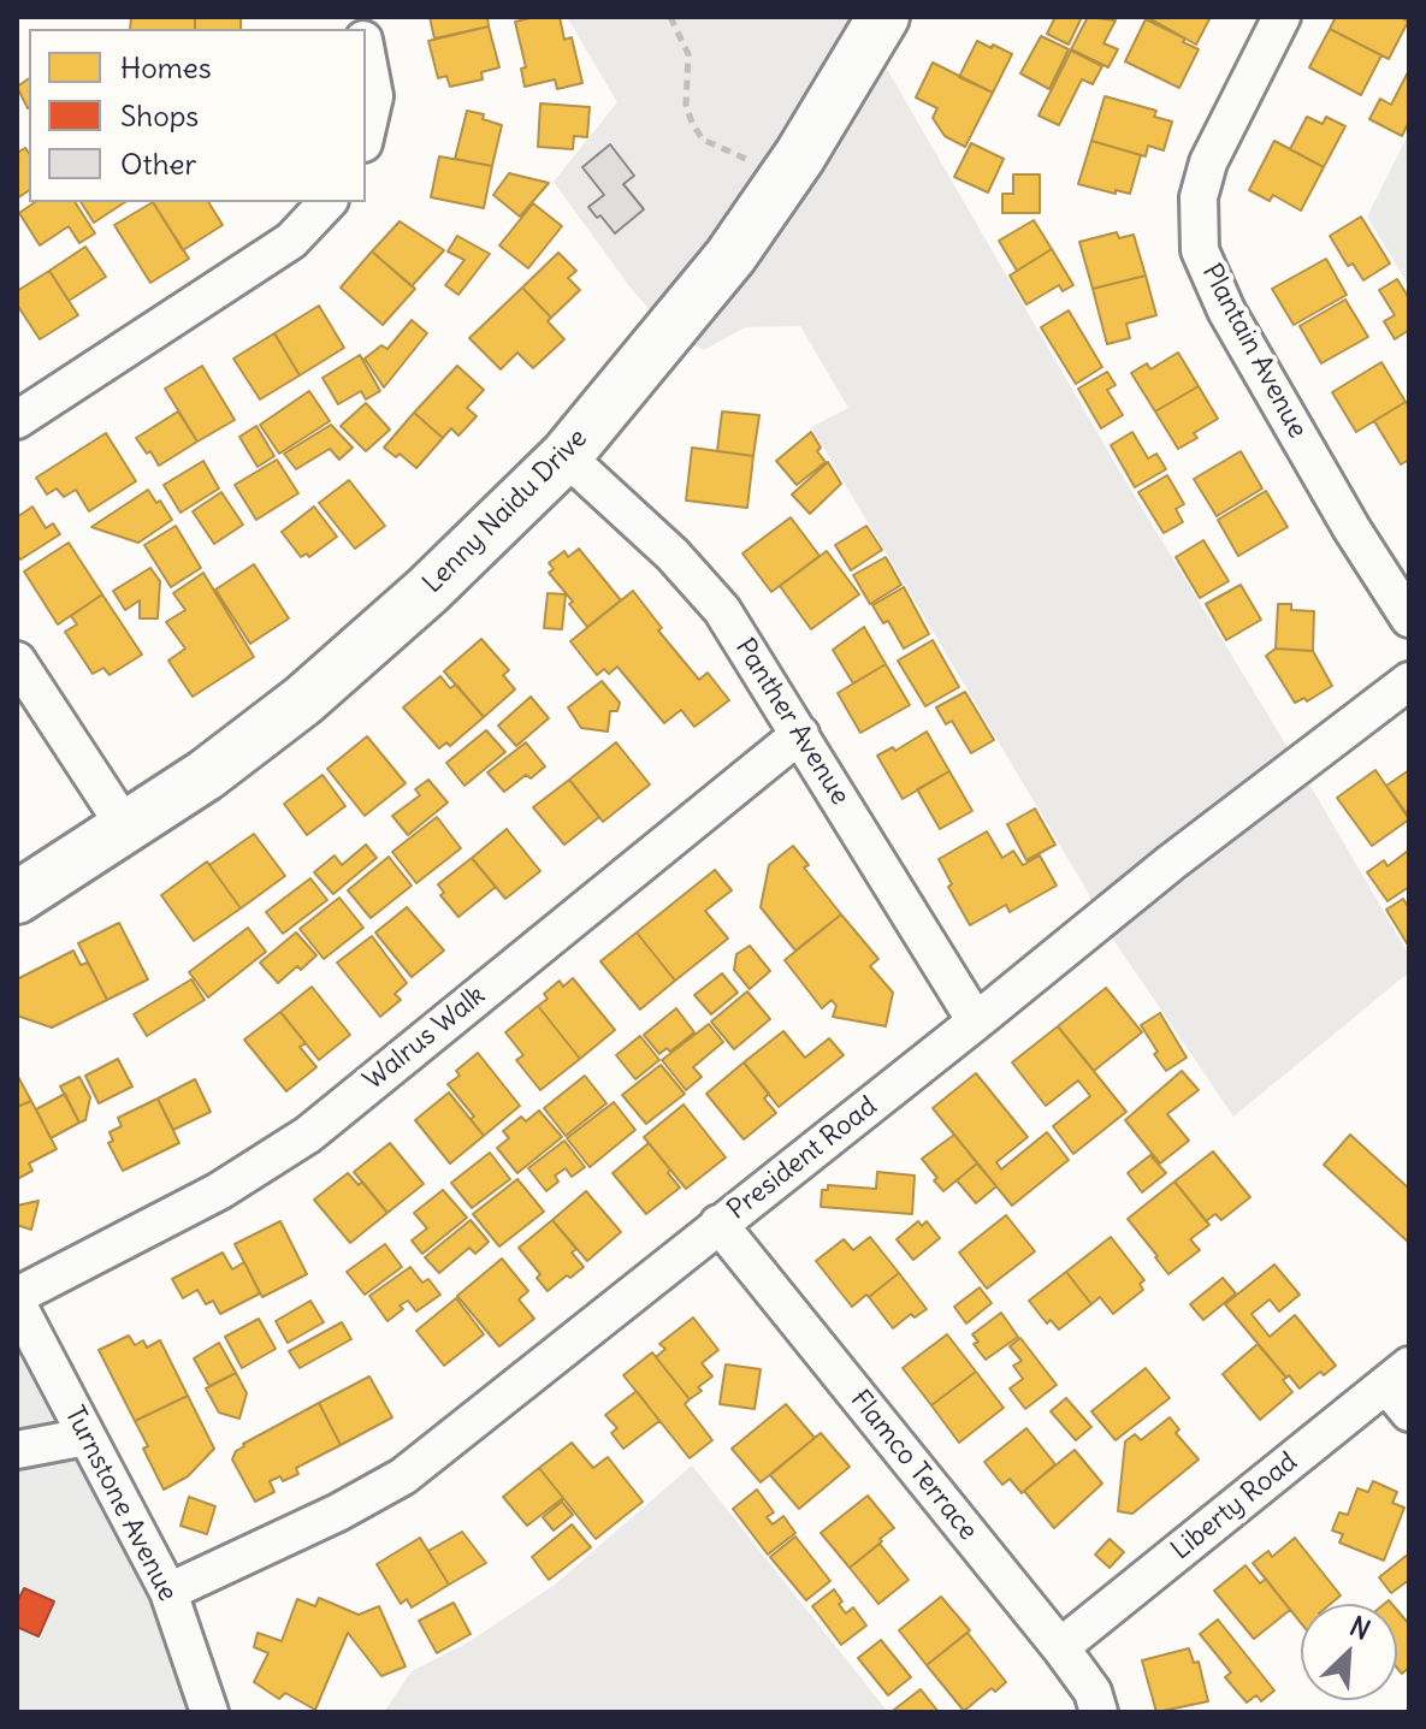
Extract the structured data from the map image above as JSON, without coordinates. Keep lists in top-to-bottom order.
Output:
{
  "streets": {
    "street": [
      "Plantain Avenue",
      "Lenny Naidu Drive",
      "Panther Avenue",
      "Walrus Walk",
      "President Road",
      "Flamco Terrace",
      "Turnstone Avenue",
      "Liberty Road"
    ]
  },
  "crossings": [
    ["Lenny Naidu Drive", "Panther Avenue"],
    ["Panther Avenue", "Walrus Walk"],
    ["Panther Avenue", "President Road"],
    ["President Road", "Flamco Terrace"],
    ["President Road", "Turnstone Avenue"],
    ["Flamco Terrace", "Liberty Road"]
  ],
  "legend": ["Homes", "Shops", "Other"],
  "north": "top right"
}
